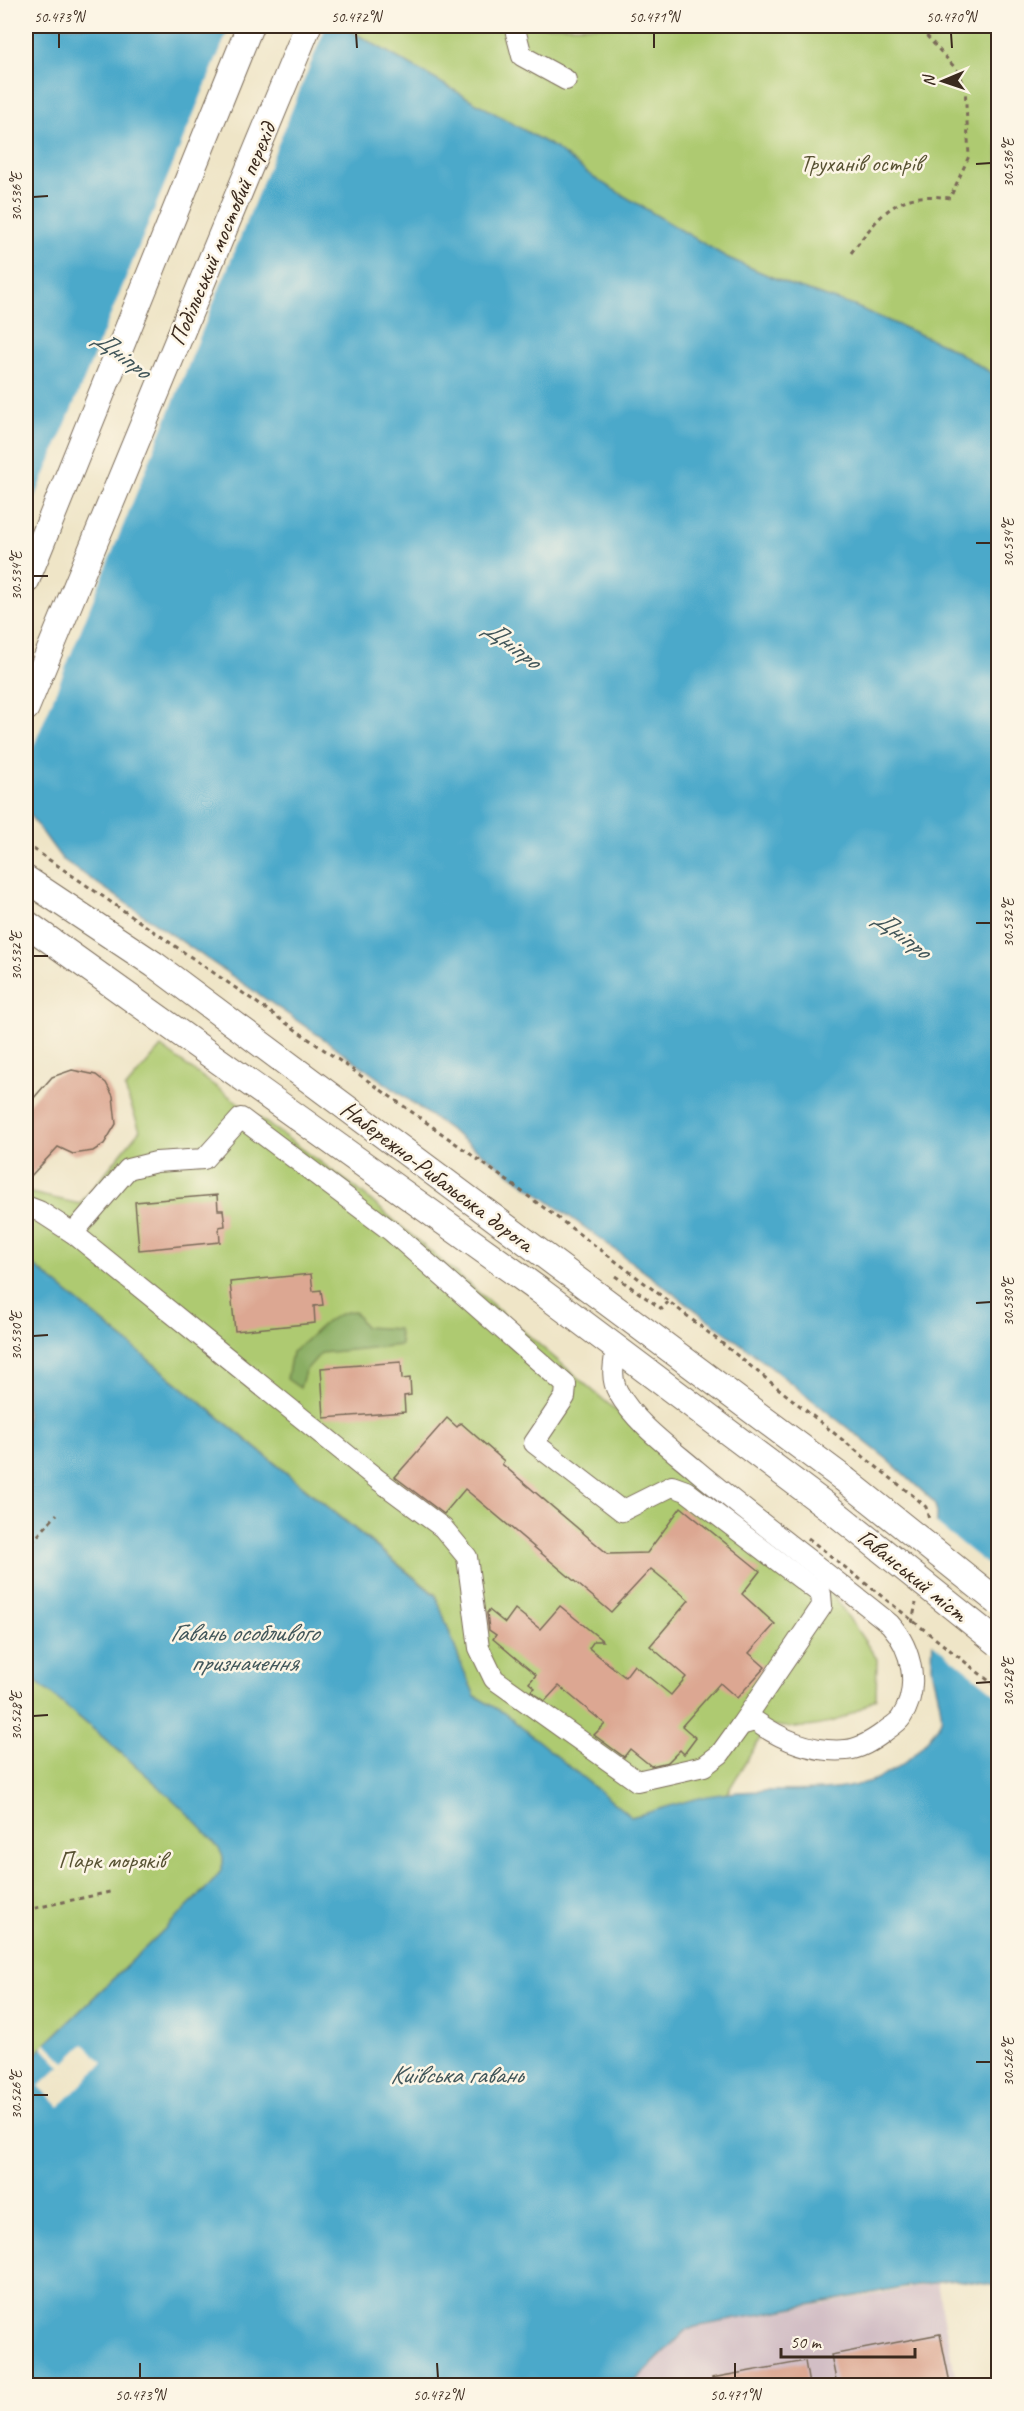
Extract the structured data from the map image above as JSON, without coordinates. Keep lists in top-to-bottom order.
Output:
{
  "streets": {
    "main road": ["Подільський мостовий перехід", "Набережно-Рибальська дорога", "Гаванський міст"]
  },
  "crossings": [
    ["Набережно-Рибальська дорога", "Гаванський міст"]
  ],
  "water": ["Дніпро", "Гавань особливого призначення", "Київська гавань"],
  "parks": ["Труханів острів", "Парк моряків"],
  "scale_bar": "50 m",
  "north": "left",
  "coordinates": [
    "50.473°N",
    "50.472°N",
    "50.471°N",
    "50.470°N",
    "30.536°E",
    "30.534°E",
    "30.532°E",
    "30.530°E",
    "30.528°E",
    "30.526°E"
  ]
}
